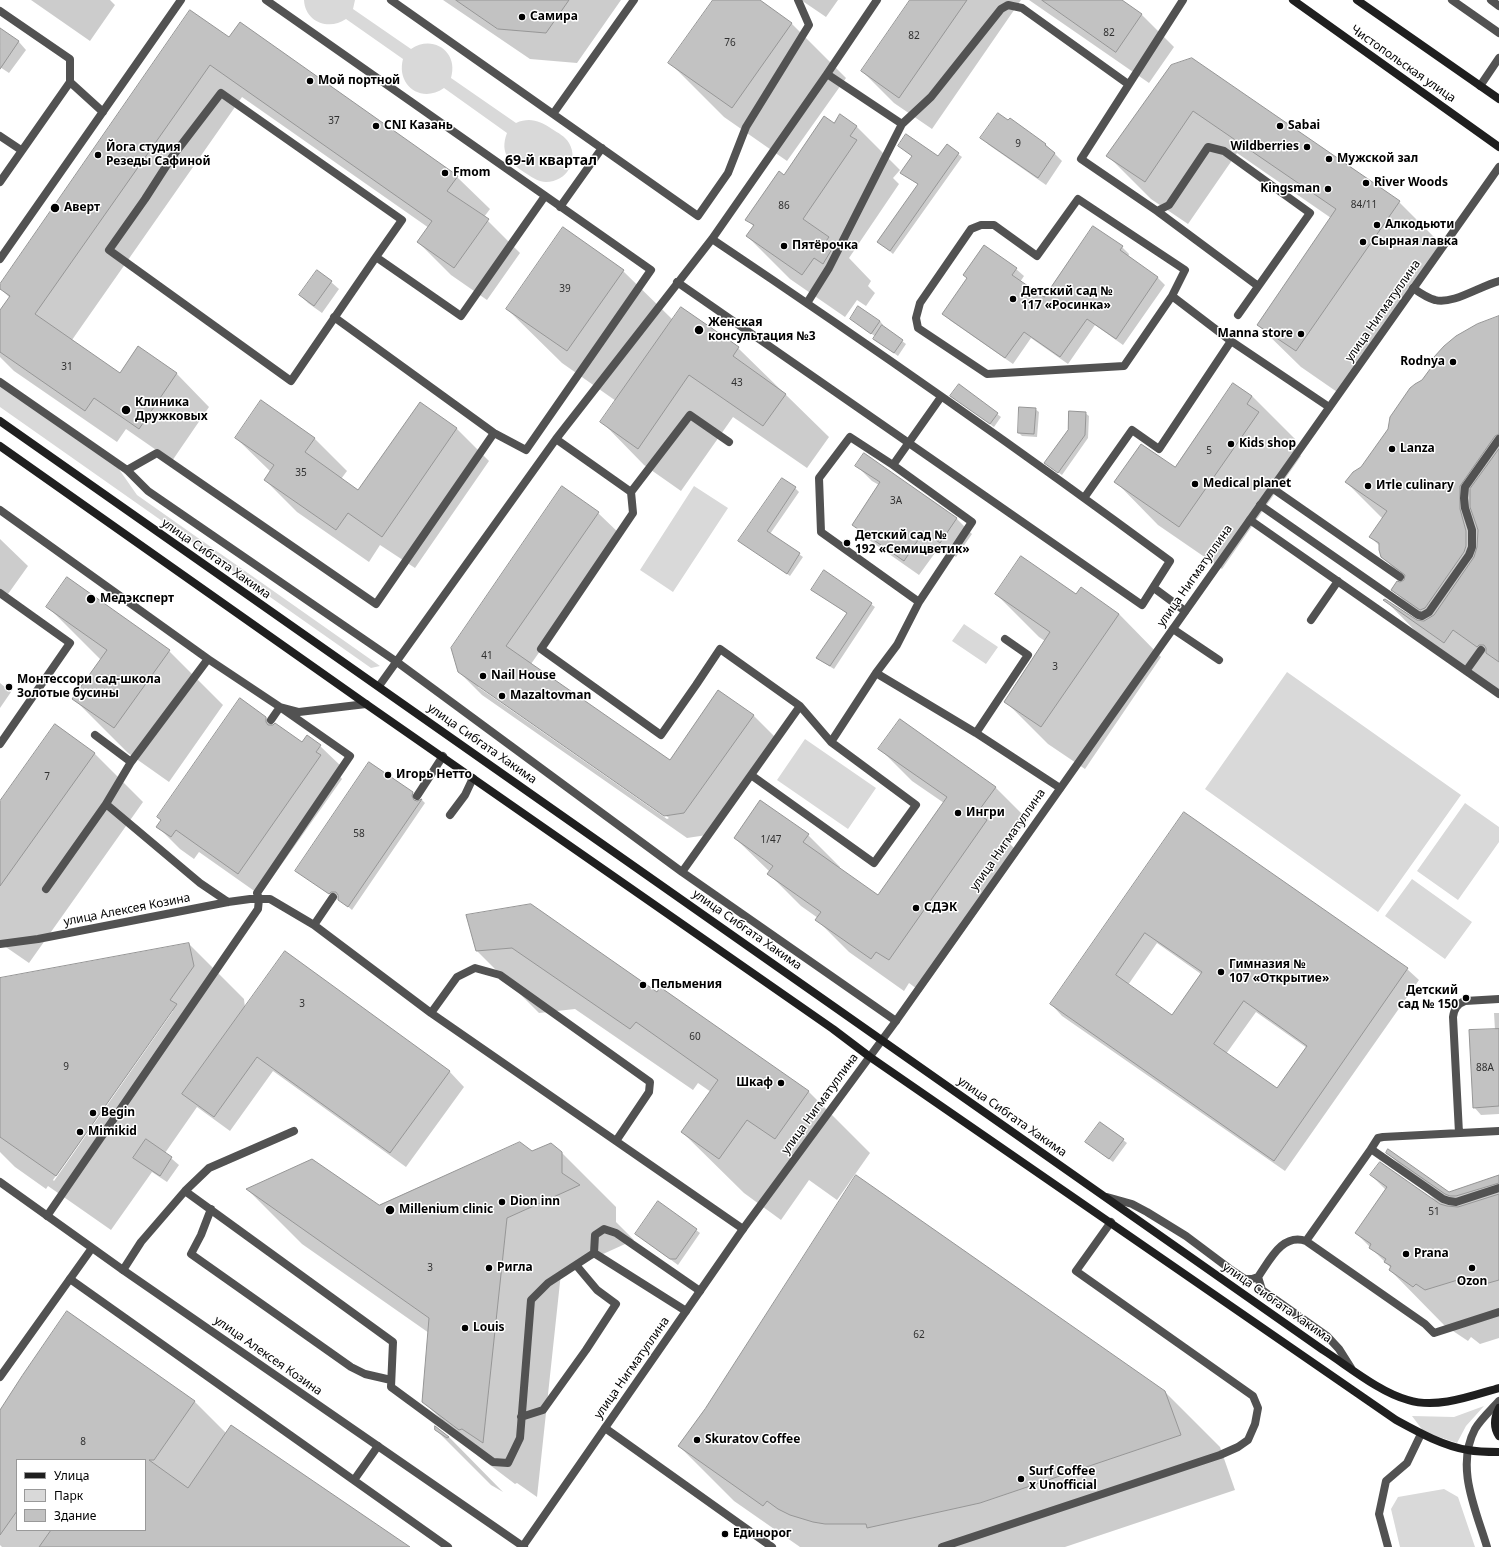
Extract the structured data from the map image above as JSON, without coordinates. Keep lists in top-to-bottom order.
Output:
{
  "streets": {
    "main road": ["Чистопольская улица", "улица Сибгата Хакима"],
    "street": ["улица Нигматуллина", "улица Алексея Козина"]
  },
  "crossings": [
    ["улица Нигматуллина", "улица Сибгата Хакима"],
    ["улица Нигматуллина", "улица Алексея Козина"]
  ],
  "districts": ["69-й квартал"],
  "places": [
    "Самира",
    "Мой портной",
    "CNI Казань",
    "Sabai",
    "Wildberries",
    "Йога студия Резеды Сафиной",
    "Мужской зал",
    "Fmom",
    "River Woods",
    "Kingsman",
    "Аверт",
    "Алкодьюти",
    "Сырная лавка",
    "Пятёрочка",
    "Детский сад № 117 «Росинка»",
    "Женская консультация №3",
    "Manna store",
    "Rodnya",
    "Клиника Дружковых",
    "Kids shop",
    "Lanza",
    "Medical planet",
    "Итle culinary",
    "Детский сад № 192 «Семицветик»",
    "Медэксперт",
    "Nail House",
    "Монтессори сад-школа Золотые бусины",
    "Mazaltovman",
    "Игорь Нетто",
    "Ингри",
    "СДЭК",
    "Гимназия № 107 «Открытие»",
    "Пельмения",
    "Детский сад № 150",
    "Шкаф",
    "Begin",
    "Mimikid",
    "Dion inn",
    "Millenium clinic",
    "Prana",
    "Ригла",
    "Ozon",
    "Louis",
    "Skuratov Coffee",
    "Surf Coffee x Unofficial",
    "Единорог"
  ],
  "house_numbers": [
    "82",
    "82",
    "76",
    "37",
    "9",
    "84/11",
    "86",
    "39",
    "31",
    "43",
    "5",
    "35",
    "3А",
    "41",
    "3",
    "7",
    "58",
    "1/47",
    "3",
    "60",
    "9",
    "88А",
    "51",
    "3",
    "62",
    "8"
  ],
  "legend": ["Улица", "Парк", "Здание"]
}
